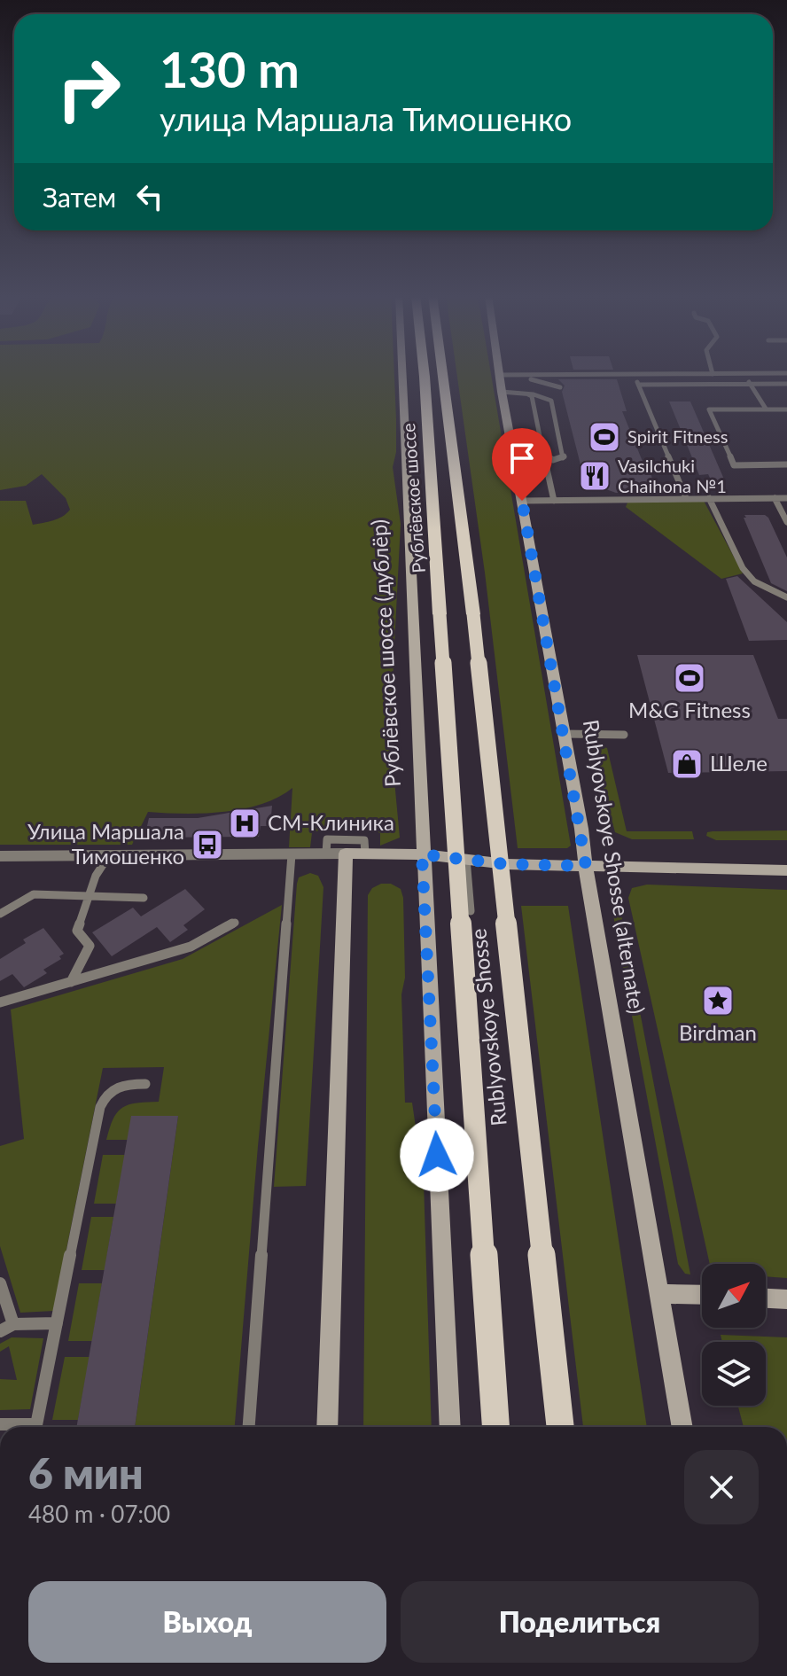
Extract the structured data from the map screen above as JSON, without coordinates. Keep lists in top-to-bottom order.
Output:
{
  "streets": {
    "main road": [
      "Рублёвское шоссе",
      "Рублёвское шоссе (дублёр)",
      "Rublyovskoye Shosse (alternate)",
      "Rublyovskoye Shosse"
    ]
  },
  "crossings": [
    ["Рублёвское шоссе", "Rublyovskoye Shosse"]
  ],
  "places": {
    "sports": ["Spirit Fitness", "M&G Fitness"],
    "restaurant": ["Vasilchuki Chaihona №1"],
    "shop": ["Шеле"],
    "hospital": ["СМ-Клиника"],
    "bus stop": ["Улица Маршала Тимошенко"],
    "place": ["Birdman"]
  },
  "north": "top right",
  "page": {
    "turn": ["130 m", "улица Маршала Тимошенко"],
    "then": "Затем",
    "heading": ["6 мин", "480 m · 07:00"],
    "buttons": ["Выход", "Поделиться"]
  }
}
